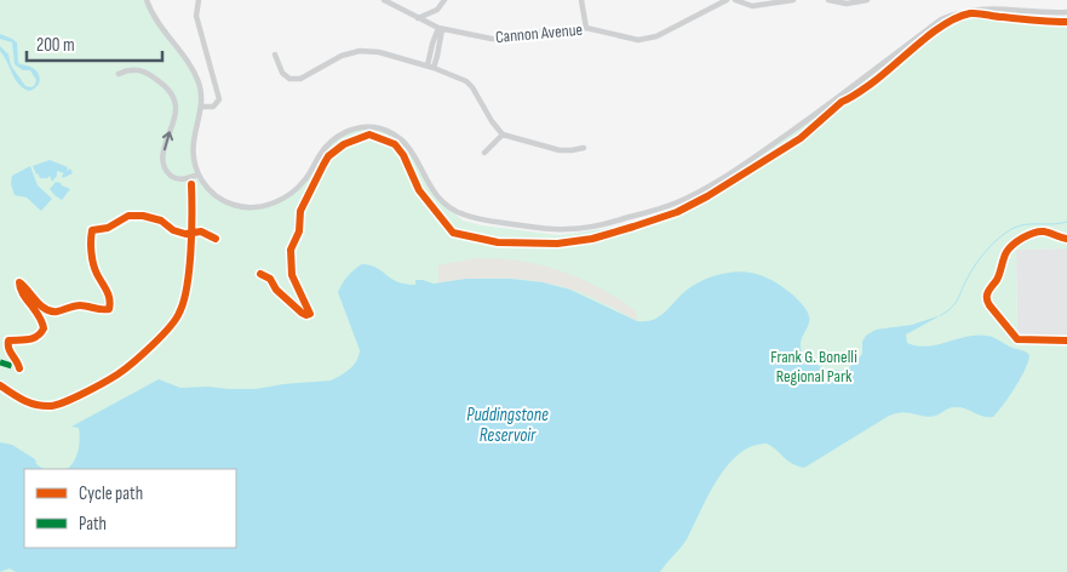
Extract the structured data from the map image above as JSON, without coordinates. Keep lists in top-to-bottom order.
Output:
{
  "streets": {
    "street": ["Cannon Avenue"]
  },
  "water": ["Puddingstone Reservoir"],
  "parks": ["Frank G. Bonelli Regional Park"],
  "legend": ["Cycle path", "Path"],
  "scale_bar": "200 m"
}
